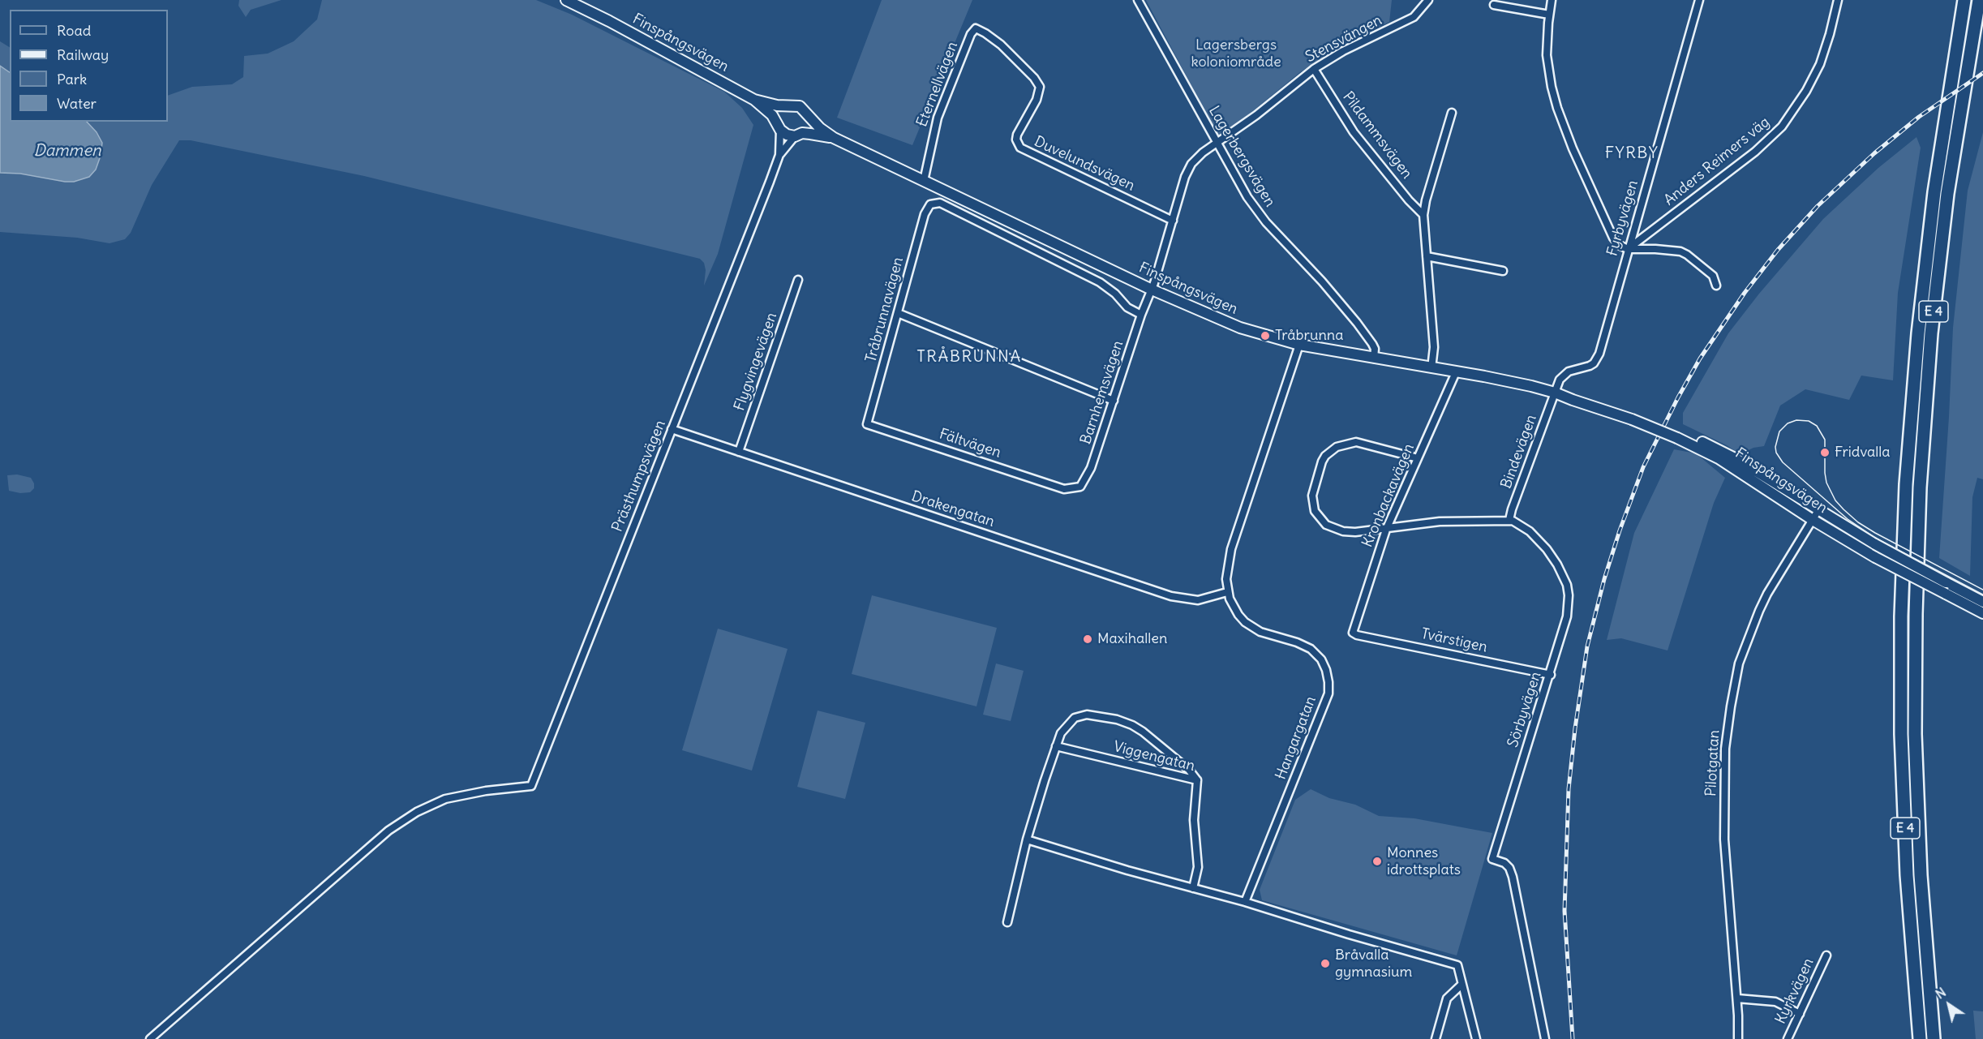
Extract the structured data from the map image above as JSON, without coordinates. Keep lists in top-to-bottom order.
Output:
{
  "streets": {
    "highway": ["E 4"],
    "main road": ["Finspångsvägen"],
    "street": [
      "Stensvängen",
      "Eternellvägen",
      "Pildammsvägen",
      "Lagerbergsvägen",
      "Anders Reimers väg",
      "Duvelundsvägen",
      "Fyrbyvägen",
      "Tråbrunnavägen",
      "Flygvingevägen",
      "Barnhemsvägen",
      "Fältvägen",
      "Bindevägen",
      "Prästhumpsvägen",
      "Kronbackavägen",
      "Drakengatan",
      "Tvärstigen",
      "Sörbyvägen",
      "Hangargatan",
      "Viggengatan",
      "Pilotgatan",
      "Kyrkvägen"
    ]
  },
  "crossings": [
    ["Stensvängen", "Finspångsvägen"],
    ["Stensvängen", "Pildammsvägen"],
    ["Stensvängen", "Lagerbergsvägen"],
    ["Stensvängen", "Duvelundsvägen"],
    ["Stensvängen", "Barnhemsvägen"],
    ["Finspångsvägen", "Eternellvägen"],
    ["Finspångsvägen", "Pildammsvägen"],
    ["Finspångsvägen", "Lagerbergsvägen"],
    ["Finspångsvägen", "Fyrbyvägen"],
    ["Finspångsvägen", "Barnhemsvägen"],
    ["Finspångsvägen", "Bindevägen"],
    ["Finspångsvägen", "Prästhumpsvägen"],
    ["Finspångsvägen", "Kronbackavägen"],
    ["Finspångsvägen", "Hangargatan"],
    ["Finspångsvägen", "Pilotgatan"],
    ["Eternellvägen", "Duvelundsvägen"],
    ["Anders Reimers väg", "Fyrbyvägen"],
    ["Fyrbyvägen", "Bindevägen"],
    ["Tråbrunnavägen", "Barnhemsvägen"],
    ["Tråbrunnavägen", "Fältvägen"],
    ["Flygvingevägen", "Drakengatan"],
    ["Barnhemsvägen", "Fältvägen"],
    ["Bindevägen", "Sörbyvägen"],
    ["Prästhumpsvägen", "Drakengatan"],
    ["Kronbackavägen", "Tvärstigen"],
    ["Drakengatan", "Hangargatan"],
    ["Tvärstigen", "Sörbyvägen"]
  ],
  "districts": ["FYRBY", "TRÅBRUNNA"],
  "water": ["Dammen"],
  "parks": ["Lagersbergs koloniområde"],
  "places": [
    "Tråbrunna",
    "Fridvalla",
    "Maxihallen",
    "Monnes idrottsplats",
    "Bråvalla gymnasium"
  ],
  "legend": [
    "Road",
    "Railway",
    "Park",
    "Water"
  ],
  "north": "top left"
}
